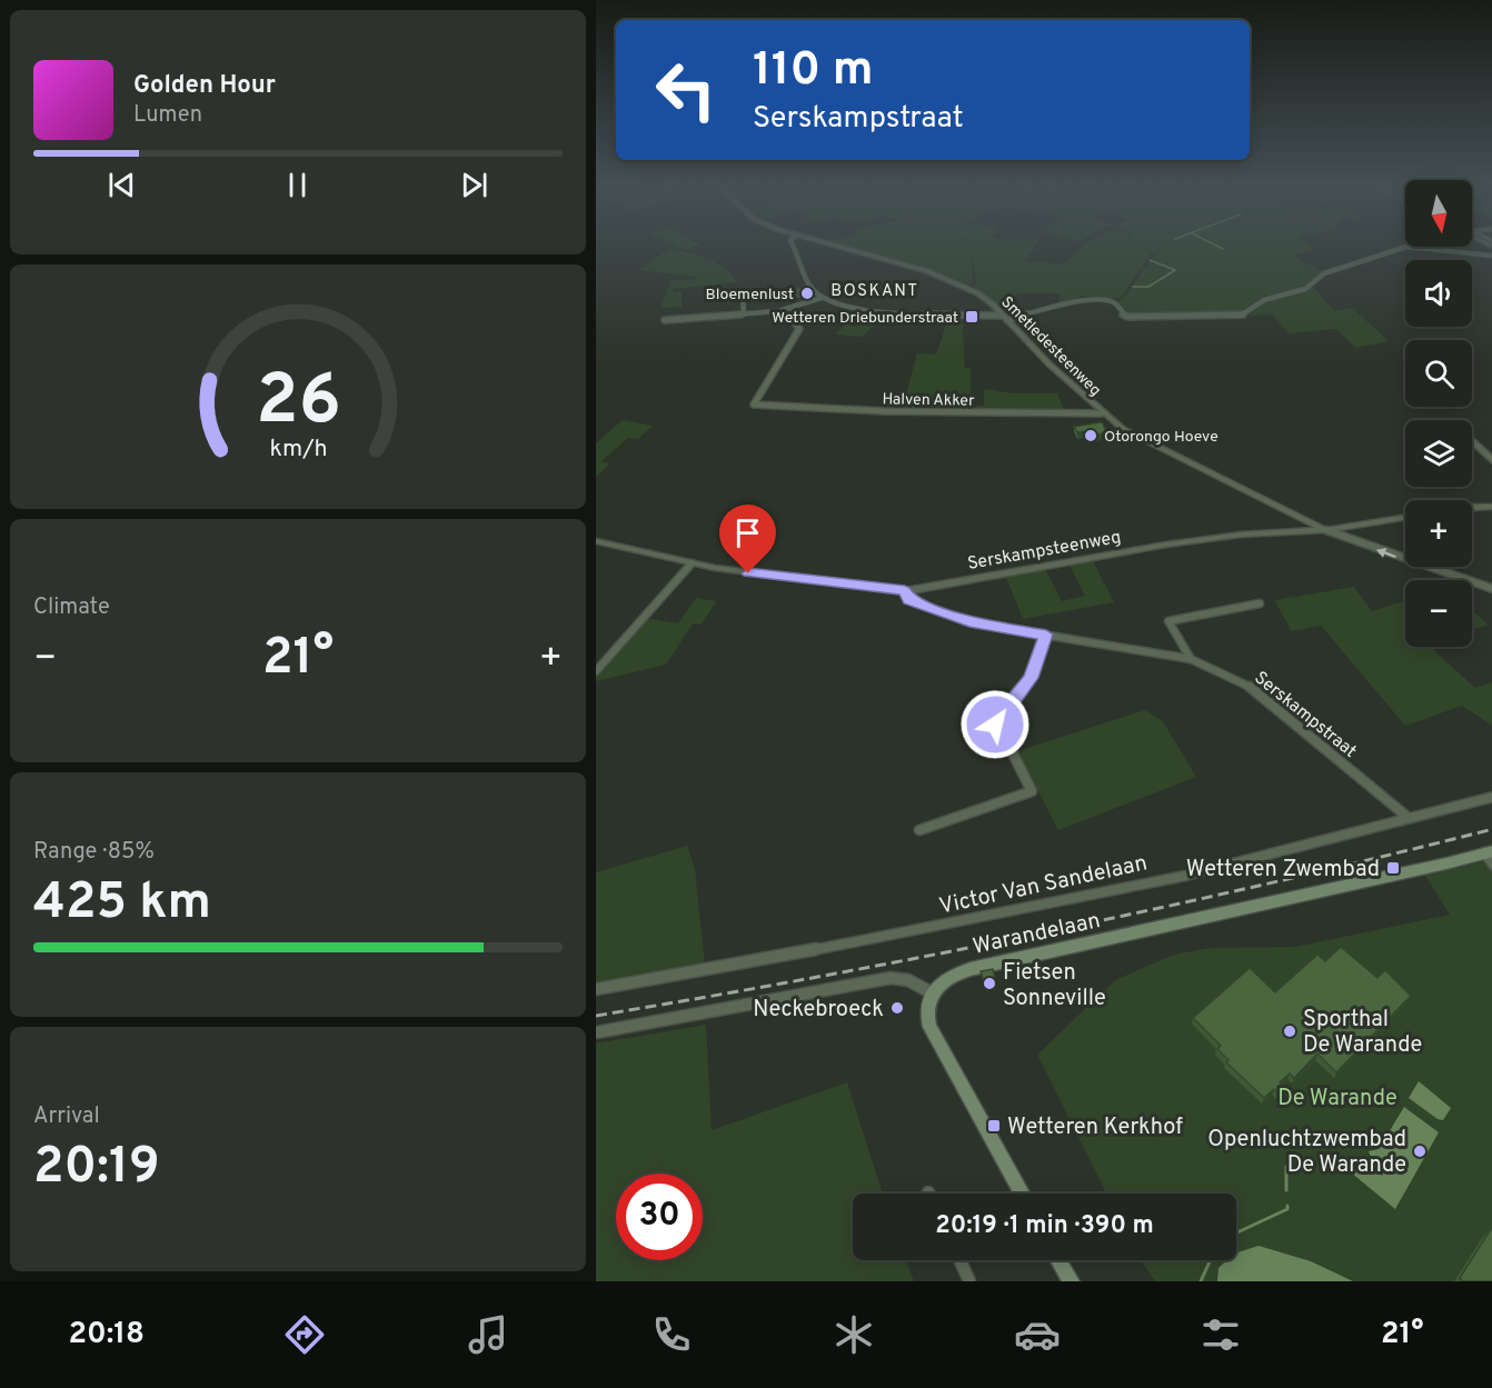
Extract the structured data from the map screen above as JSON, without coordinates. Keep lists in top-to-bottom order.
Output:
{
  "streets": {
    "main road": ["Warandelaan"],
    "street": [
      "Smetledesteenweg",
      "Halven Akker",
      "Serskampsteenweg",
      "Serskampstraat",
      "Victor Van Sandelaan"
    ]
  },
  "crossings": [
    ["Smetledesteenweg", "Halven Akker"],
    ["Smetledesteenweg", "Serskampsteenweg"],
    ["Serskampsteenweg", "Serskampstraat"],
    ["Serskampstraat", "Victor Van Sandelaan"]
  ],
  "districts": ["BOSKANT"],
  "parks": ["De Warande"],
  "places": {
    "other": [
      "Bloemenlust",
      "Otorongo Hoeve",
      "Fietsen Sonneville",
      "Neckebroeck",
      "Sporthal De Warande",
      "Openluchtzwembad De Warande"
    ],
    "transit": ["Wetteren Driebunderstraat", "Wetteren Zwembad", "Wetteren Kerkhof"]
  },
  "north": "bottom",
  "page": {
    "turn": ["110 m", "Serskampstraat"],
    "song": ["Golden Hour", "Lumen"],
    "map_buttons": ["+", "−"],
    "tile": [
      "Climate",
      ["Range · 85%", "425 km"],
      ["Arrival", "20:19"]
    ],
    "heat": ["−", "21°", "+"],
    "limit": "30",
    "trip": "20:19 · 1 min · 390 m",
    "tabs": ["20:18", "21°"],
    "gauge": ["26", "km/h"]
  }
}
